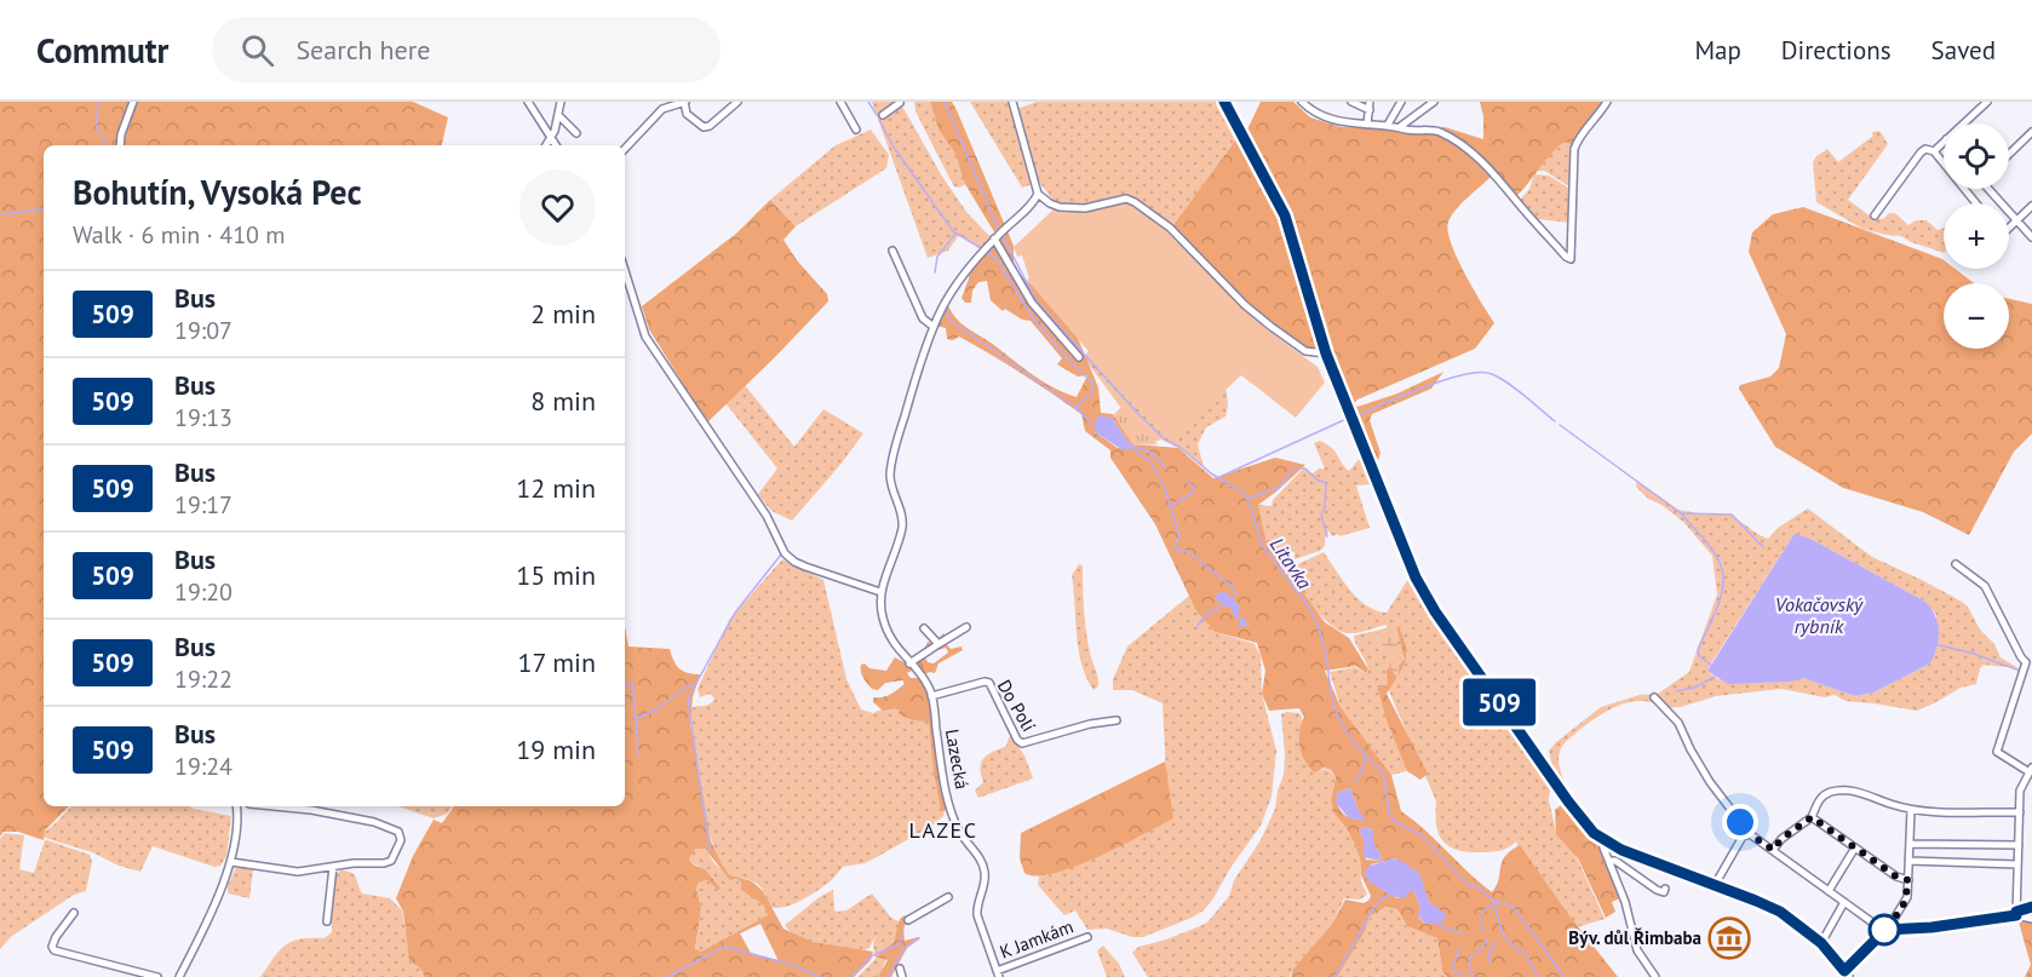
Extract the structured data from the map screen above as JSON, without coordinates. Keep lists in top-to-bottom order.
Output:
{
  "streets": {
    "street": ["Do Polí", "Lazecká", "K Jamkám"]
  },
  "crossings": [
    ["Do Polí", "Lazecká"],
    ["Lazecká", "K Jamkám"]
  ],
  "districts": ["LAZEC"],
  "water": ["Litavka", "Vokačovský rybník"],
  "places": {
    "museum": ["Býv. důl Řimbaba"]
  },
  "lines": ["bus line 509"],
  "page": {
    "header": "Commutr",
    "search": "Search here",
    "nav": ["Map", "Directions", "Saved"],
    "on_map": "509",
    "map_buttons": ["+", "−"],
    "heading": ["Bohutín, Vysoká Pec", "Walk · 6 min · 410 m"],
    "list": [
      {
        "mark": "509",
        "name": "Bus",
        "note": "19:07",
        "value": "2 min"
      },
      {
        "mark": "509",
        "name": "Bus",
        "note": "19:13",
        "value": "8 min"
      },
      {
        "mark": "509",
        "name": "Bus",
        "note": "19:17",
        "value": "12 min"
      },
      {
        "mark": "509",
        "name": "Bus",
        "note": "19:20",
        "value": "15 min"
      },
      {
        "mark": "509",
        "name": "Bus",
        "note": "19:22",
        "value": "17 min"
      },
      {
        "mark": "509",
        "name": "Bus",
        "note": "19:24",
        "value": "19 min"
      }
    ]
  }
}
